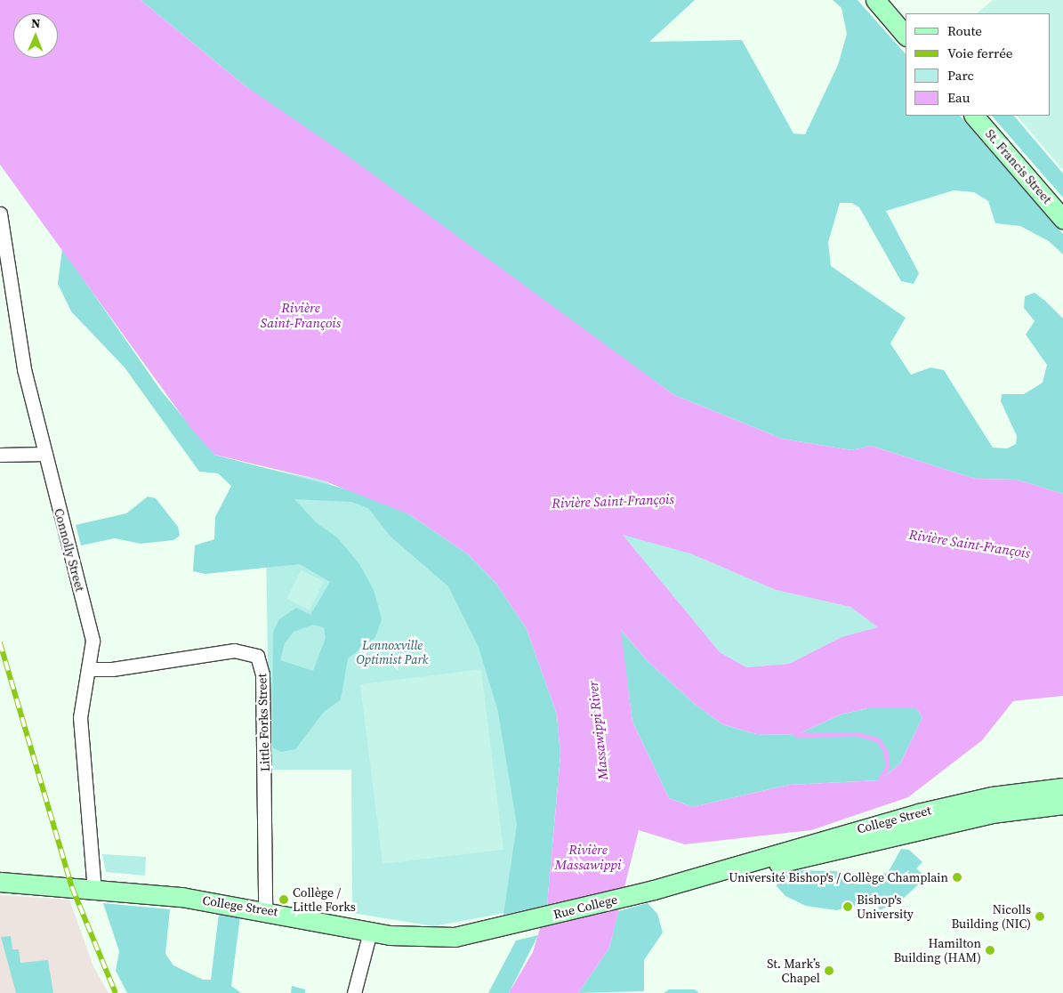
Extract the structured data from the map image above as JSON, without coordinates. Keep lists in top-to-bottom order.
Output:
{
  "streets": {
    "main road": ["St. Francis Street", "College Street", "Rue College"],
    "street": ["Connolly Street", "Little Forks Street"]
  },
  "crossings": [
    ["Connolly Street", "Little Forks Street"],
    ["Connolly Street", "College Street"],
    ["Little Forks Street", "College Street"],
    ["College Street", "Rue College"]
  ],
  "water": ["Rivière Saint-François", "Massawippi River", "Rivière Massawippi"],
  "parks": ["Lennoxville Optimist Park"],
  "places": [
    "Université Bishop's / Collège Champlain",
    "Collège / Little Forks",
    "Bishop's University",
    "Nicolls Building (NIC)",
    "Hamilton Building (HAM)",
    "St. Mark’s Chapel"
  ],
  "legend": [
    "Route",
    "Voie ferrée",
    "Parc",
    "Eau"
  ],
  "north": "top"
}
